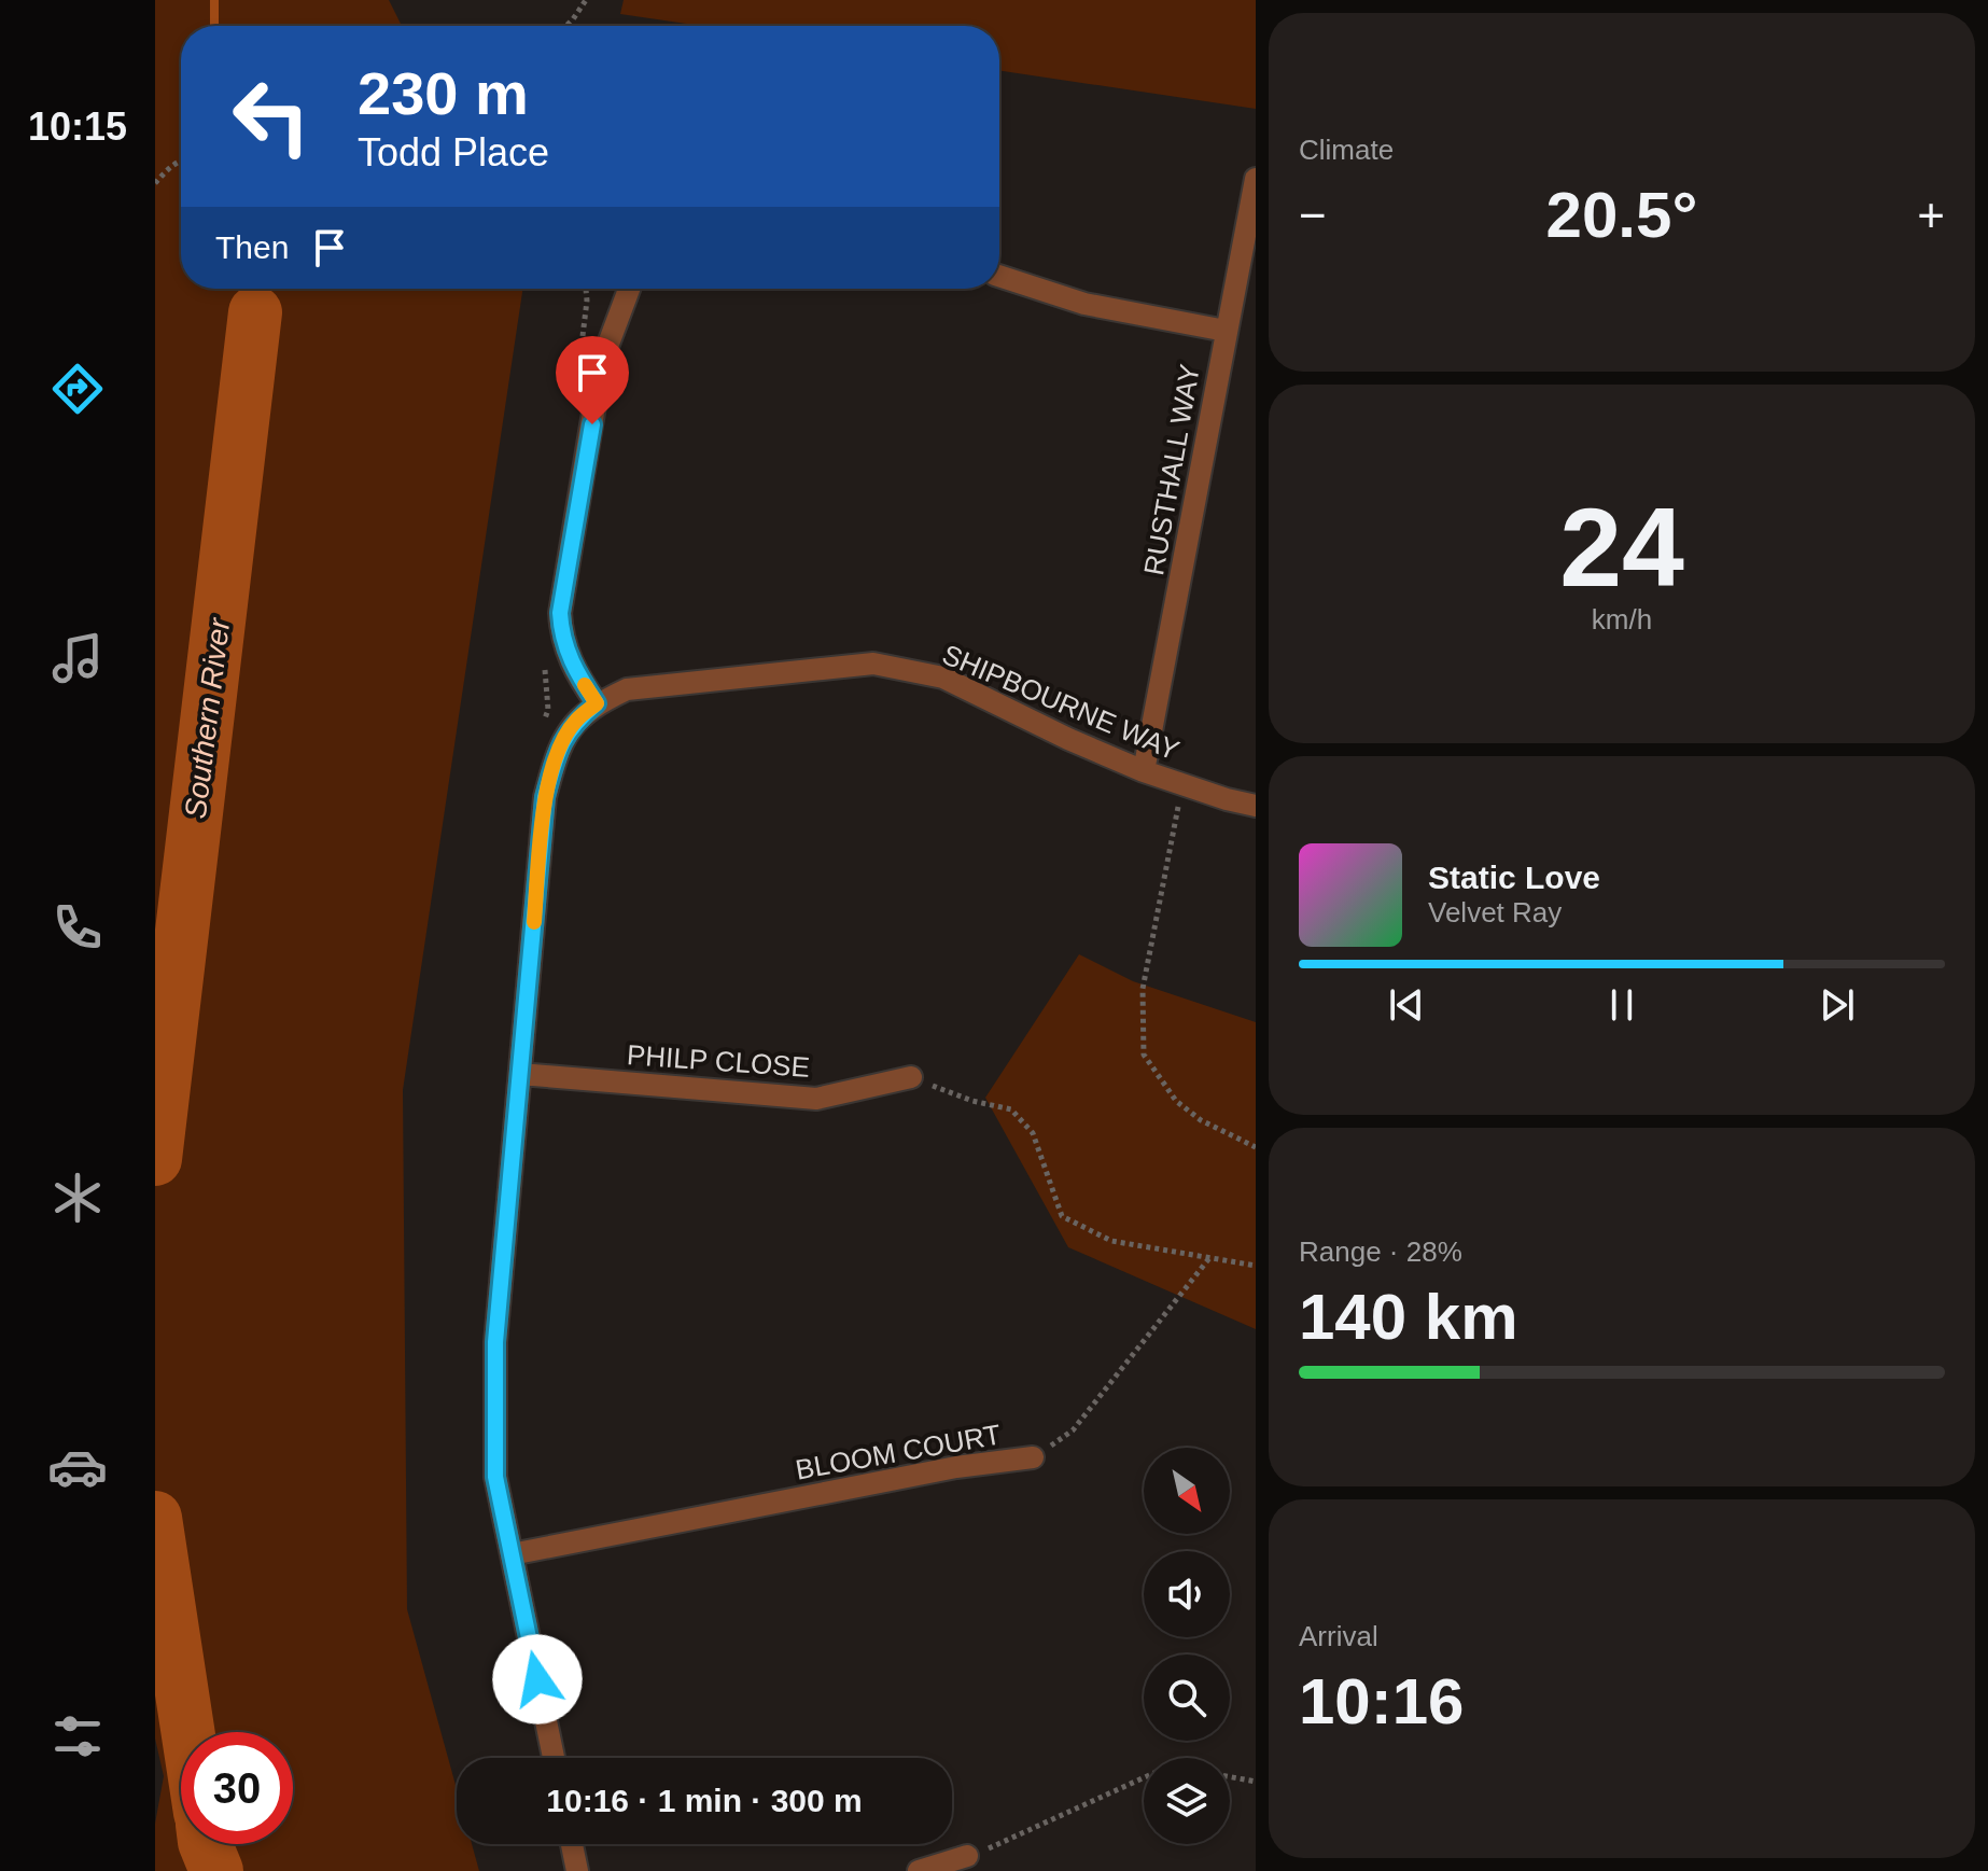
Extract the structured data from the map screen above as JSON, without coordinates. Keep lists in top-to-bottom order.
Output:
{
  "streets": {
    "street": [
      "RUSTHALL WAY",
      "SHIPBOURNE WAY",
      "PHILP CLOSE",
      "BLOOM COURT"
    ]
  },
  "crossings": [
    ["RUSTHALL WAY", "SHIPBOURNE WAY"],
    ["SHIPBOURNE WAY", "PHILP CLOSE"],
    ["SHIPBOURNE WAY", "BLOOM COURT"]
  ],
  "water": ["Southern River"],
  "north": "bottom right",
  "page": {
    "tabs": "10:15",
    "tile": [
      "Climate",
      ["24", "km/h"],
      ["Range · 28%", "140 km"],
      ["Arrival", "10:16"]
    ],
    "turn": ["230 m", "Todd Place"],
    "heat": ["−", "20.5°", "+"],
    "then": "Then",
    "song": ["Static Love", "Velvet Ray"],
    "limit": "30",
    "trip": "10:16 · 1 min · 300 m"
  }
}
